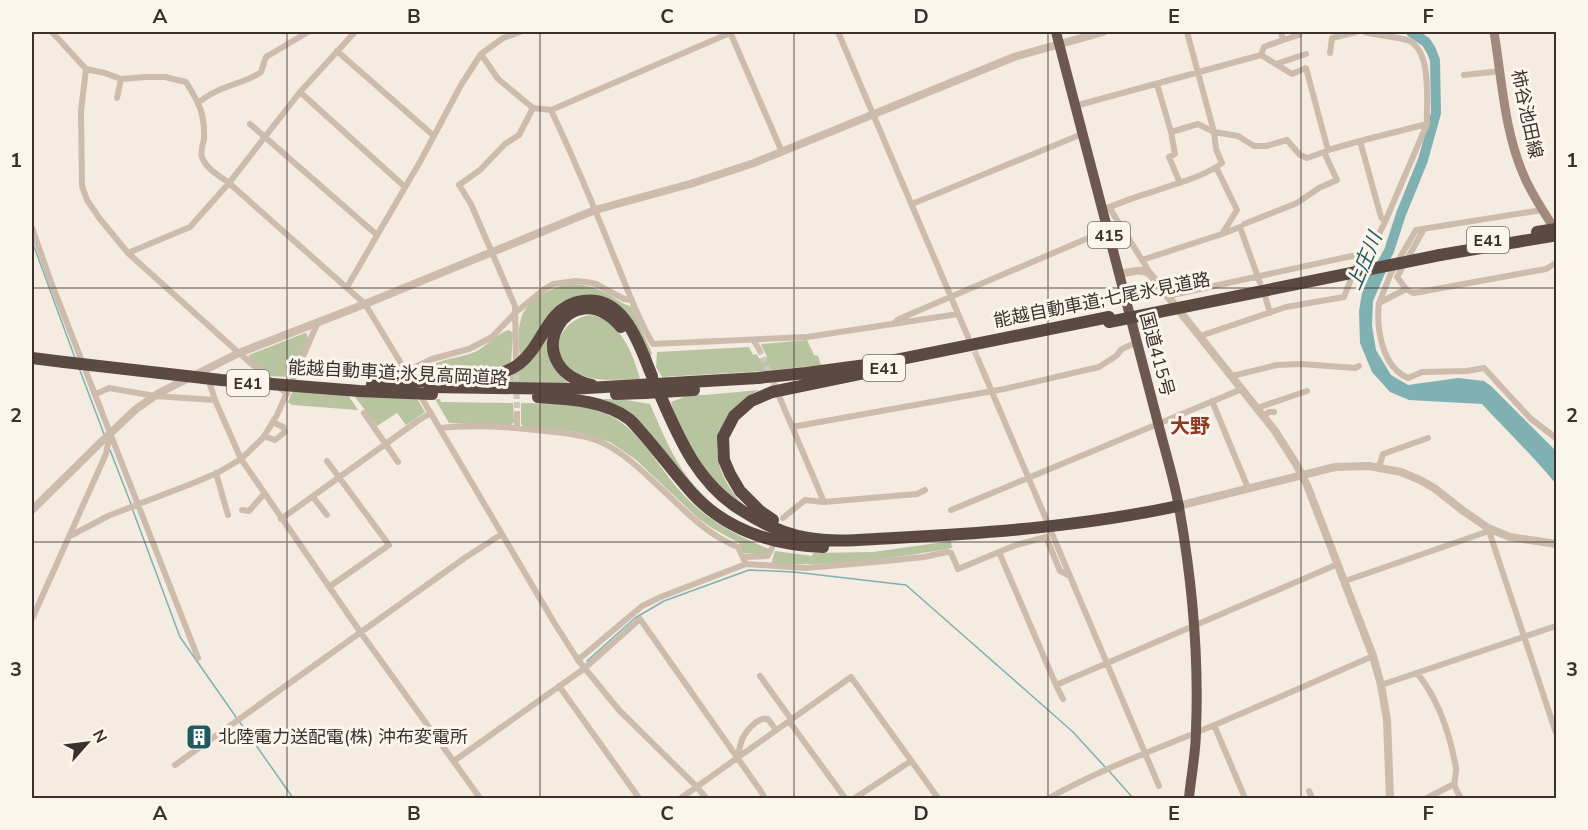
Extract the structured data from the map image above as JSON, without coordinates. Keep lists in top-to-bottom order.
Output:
{
  "streets": {
    "highway": [
      "415",
      "E41",
      "能越自動車道;七尾氷見道路",
      "国道415号",
      "能越自動車道;氷見高岡道路"
    ],
    "main road": ["柿谷池田線"]
  },
  "crossings": [
    ["柿谷池田線", "能越自動車道;七尾氷見道路"],
    ["能越自動車道;七尾氷見道路", "能越自動車道;氷見高岡道路"]
  ],
  "districts": ["大野"],
  "water": ["上庄川"],
  "places": {
    "building": ["北陸電力送配電(株) 沖布変電所"]
  },
  "north": "top right",
  "grid": {
    "columns": [
      "A",
      "B",
      "C",
      "D",
      "E",
      "F"
    ],
    "rows": ["1", "2", "3"]
  }
}
